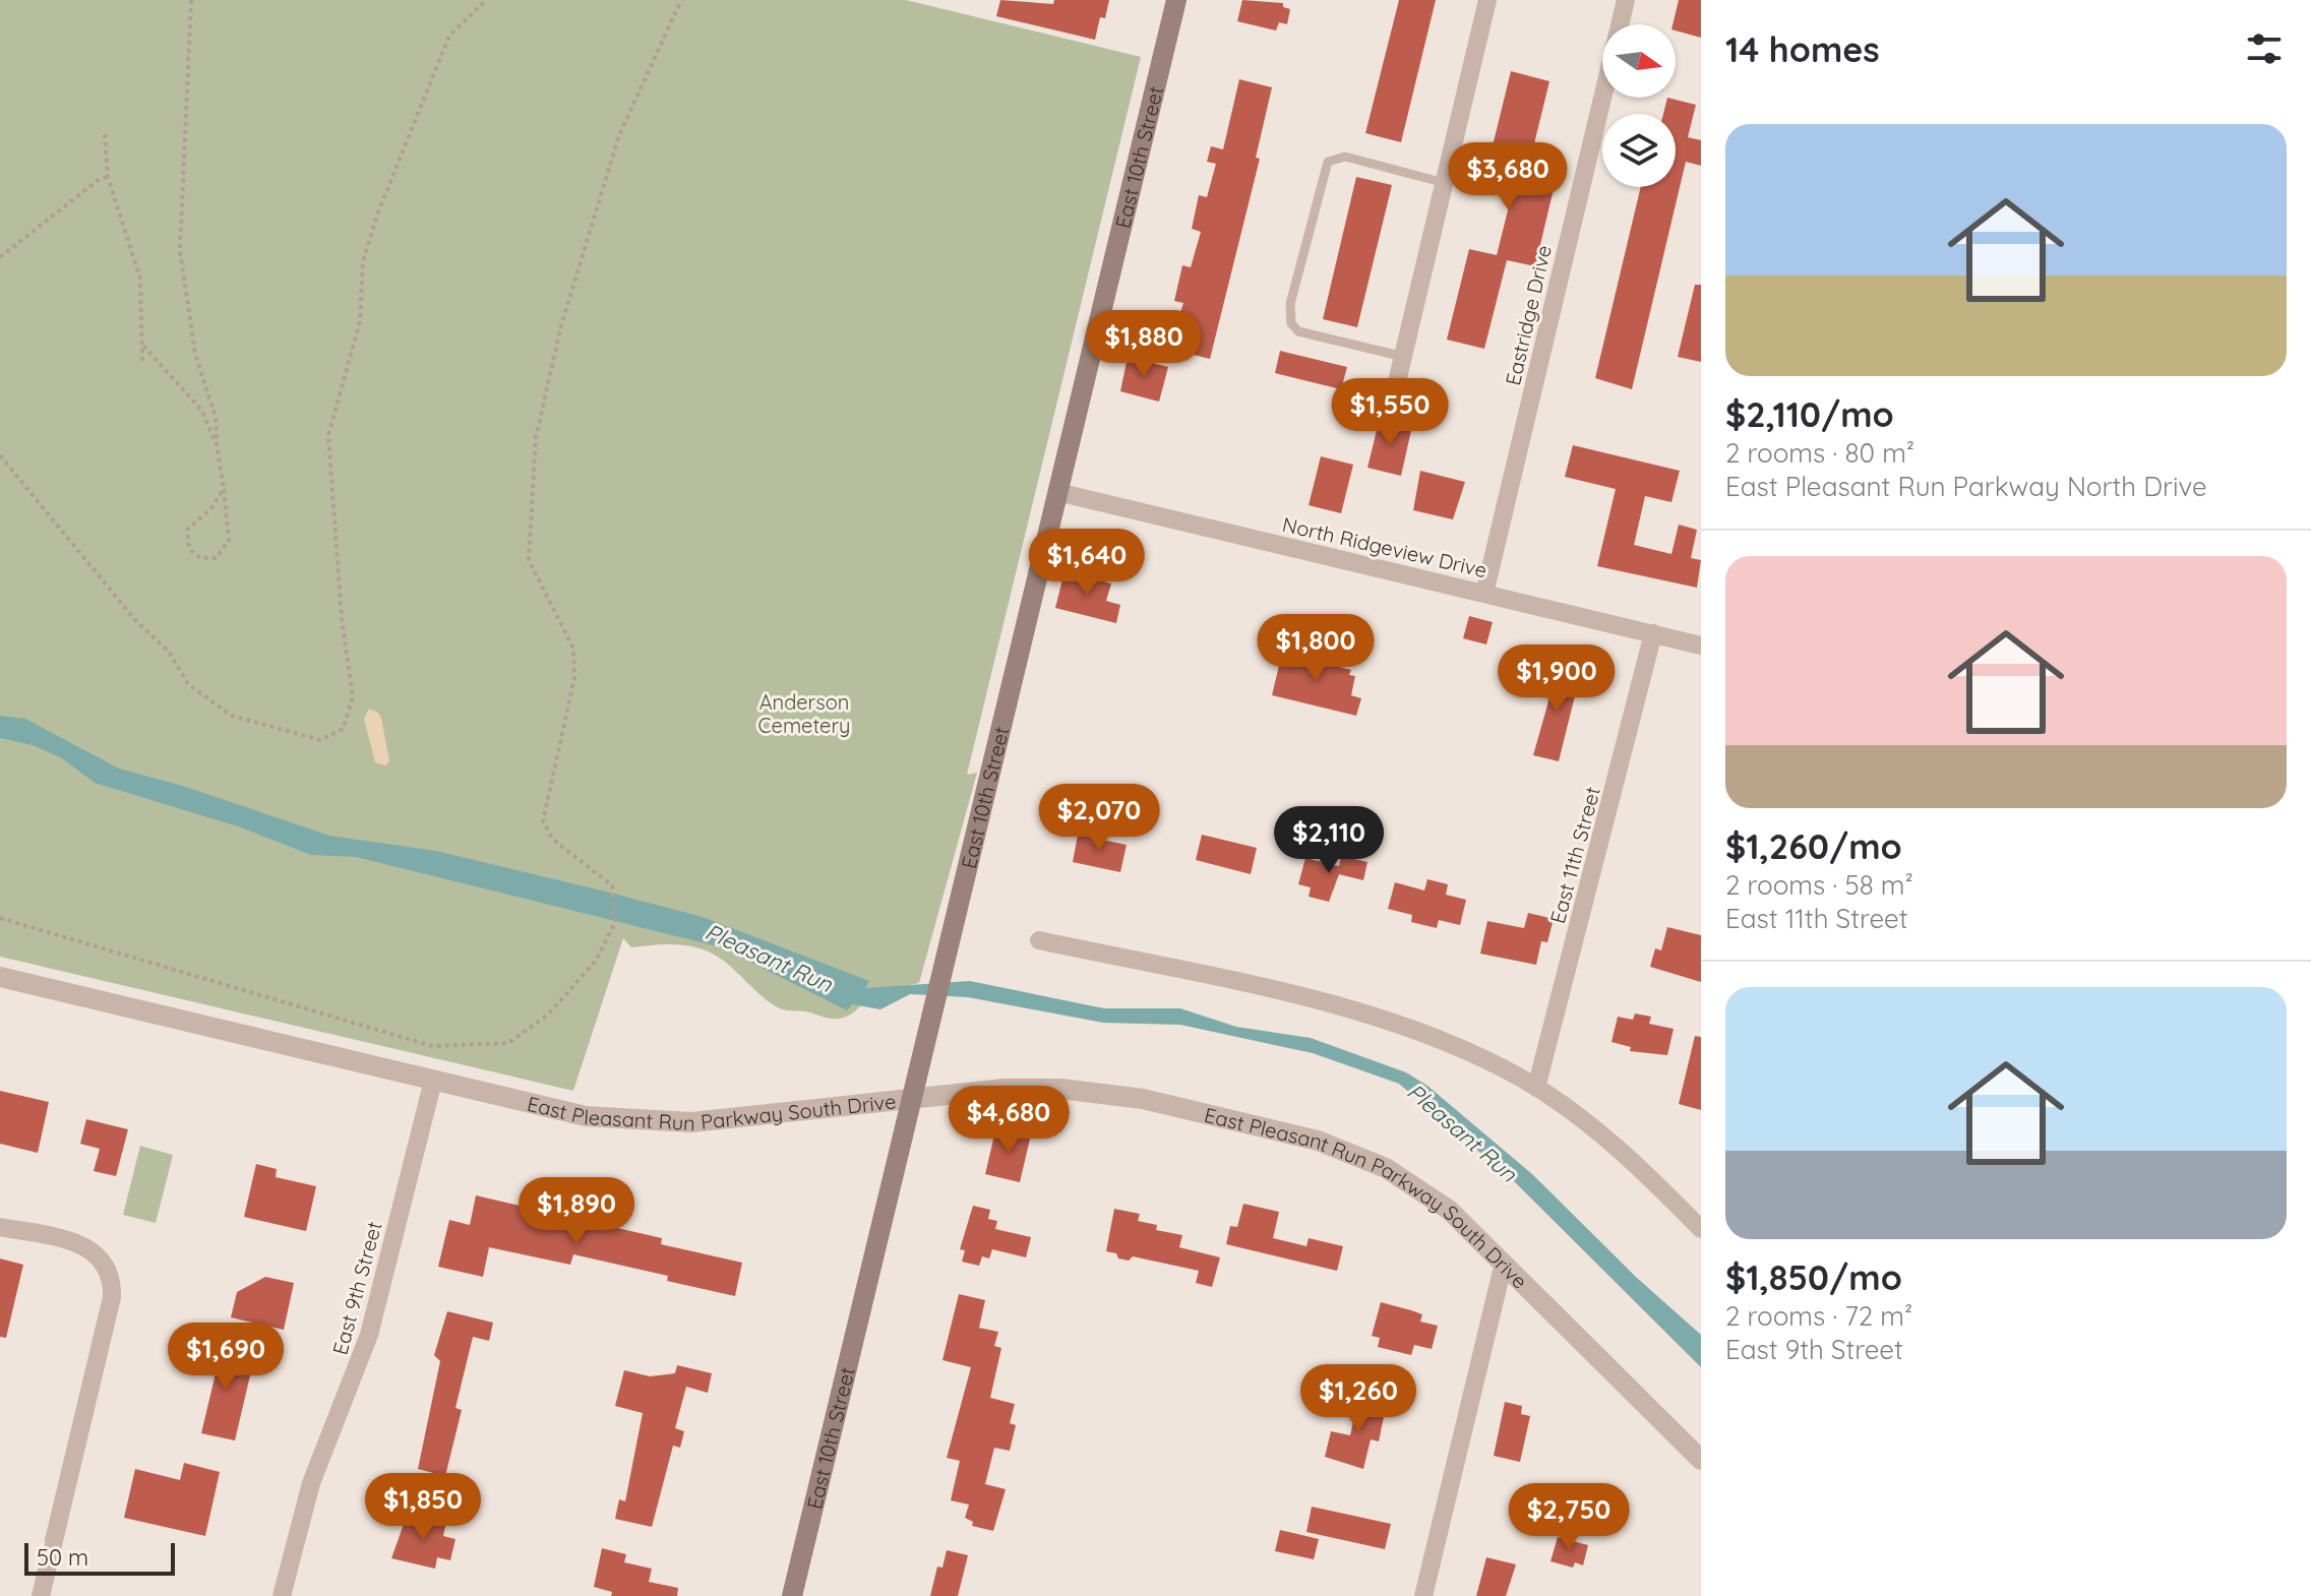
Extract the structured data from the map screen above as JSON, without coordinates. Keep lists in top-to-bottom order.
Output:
{
  "streets": {
    "main road": ["East 10th Street"],
    "street": [
      "Eastridge Drive",
      "North Ridgeview Drive",
      "East 11th Street",
      "East Pleasant Run Parkway South Drive",
      "East 9th Street"
    ]
  },
  "crossings": [
    ["East 10th Street", "North Ridgeview Drive"],
    ["East 10th Street", "East Pleasant Run Parkway South Drive"],
    ["Eastridge Drive", "North Ridgeview Drive"],
    ["North Ridgeview Drive", "East 11th Street"],
    ["East Pleasant Run Parkway South Drive", "East 9th Street"]
  ],
  "water": ["Pleasant Run"],
  "parks": ["Anderson Cemetery"],
  "scale_bar": "50 m",
  "north": "right",
  "page": {
    "heading": "14 homes",
    "list": [
      {
        "name": "$2,110/mo",
        "note": "2 rooms · 80 m² · East Pleasant Run Parkway North Drive"
      },
      {
        "name": "$1,260/mo",
        "note": "2 rooms · 58 m² · East 11th Street"
      },
      {
        "name": "$1,850/mo",
        "note": "2 rooms · 72 m² · East 9th Street"
      }
    ],
    "price": [
      "$3,680",
      "$1,880",
      "$1,550",
      "$1,640",
      "$1,800",
      "$1,900",
      "$2,070",
      "$2,110",
      "$4,680",
      "$1,890",
      "$1,690",
      "$1,260",
      "$1,850",
      "$2,750"
    ],
    "scale": "50 m"
  }
}
